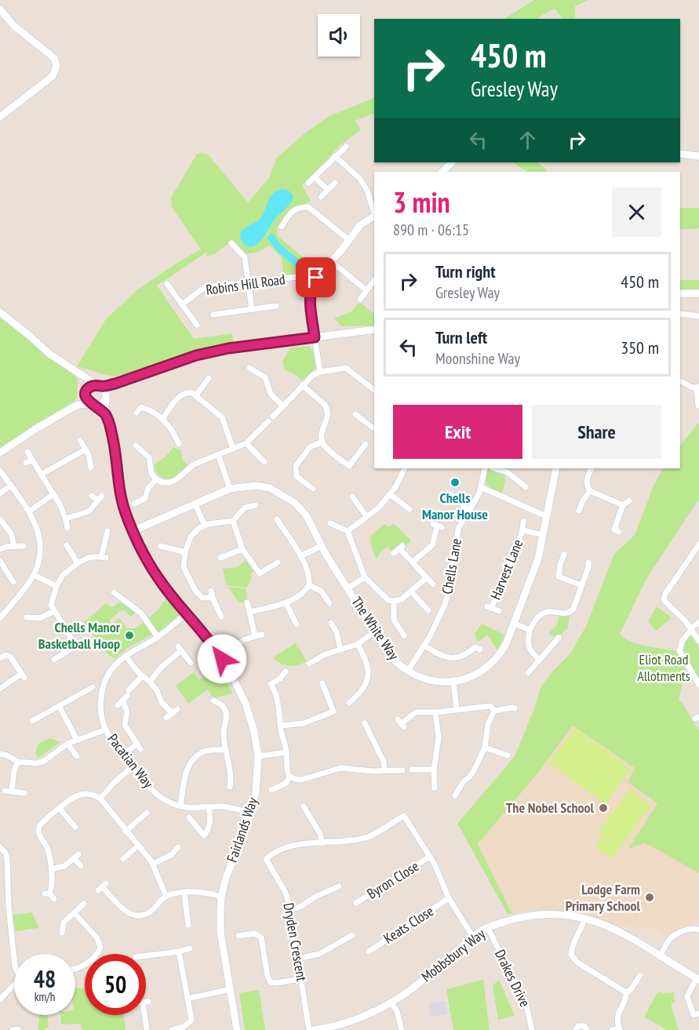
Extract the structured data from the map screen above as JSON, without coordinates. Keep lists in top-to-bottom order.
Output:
{
  "streets": {
    "street": [
      "Robins Hill Road",
      "Chells Lane",
      "Harvest Lane",
      "The White Way",
      "Pacatian Way",
      "Fairlands Way",
      "Byron Close",
      "Keats Close",
      "Dryden Crescent",
      "Mobbsbury Way",
      "Drakes Drive"
    ]
  },
  "crossings": [
    ["Chells Lane", "The White Way"],
    ["Harvest Lane", "The White Way"],
    ["The White Way", "Fairlands Way"],
    ["Pacatian Way", "Fairlands Way"],
    ["Mobbsbury Way", "Drakes Drive"]
  ],
  "parks": ["Eliot Road Allotments"],
  "places": [
    "Chells Manor House",
    "Chells Manor Basketball Hoop",
    "The Nobel School",
    "Lodge Farm Primary School"
  ],
  "page": {
    "turn": ["450 m", "Gresley Way"],
    "heading": ["3 min", "890 m · 06:15"],
    "list": [
      {
        "name": "Turn right",
        "note": "Gresley Way",
        "value": "450 m"
      },
      {
        "name": "Turn left",
        "note": "Moonshine Way",
        "value": "350 m"
      }
    ],
    "buttons": ["Exit", "Share"],
    "speed": "48 km/h",
    "limit": "50"
  }
}
